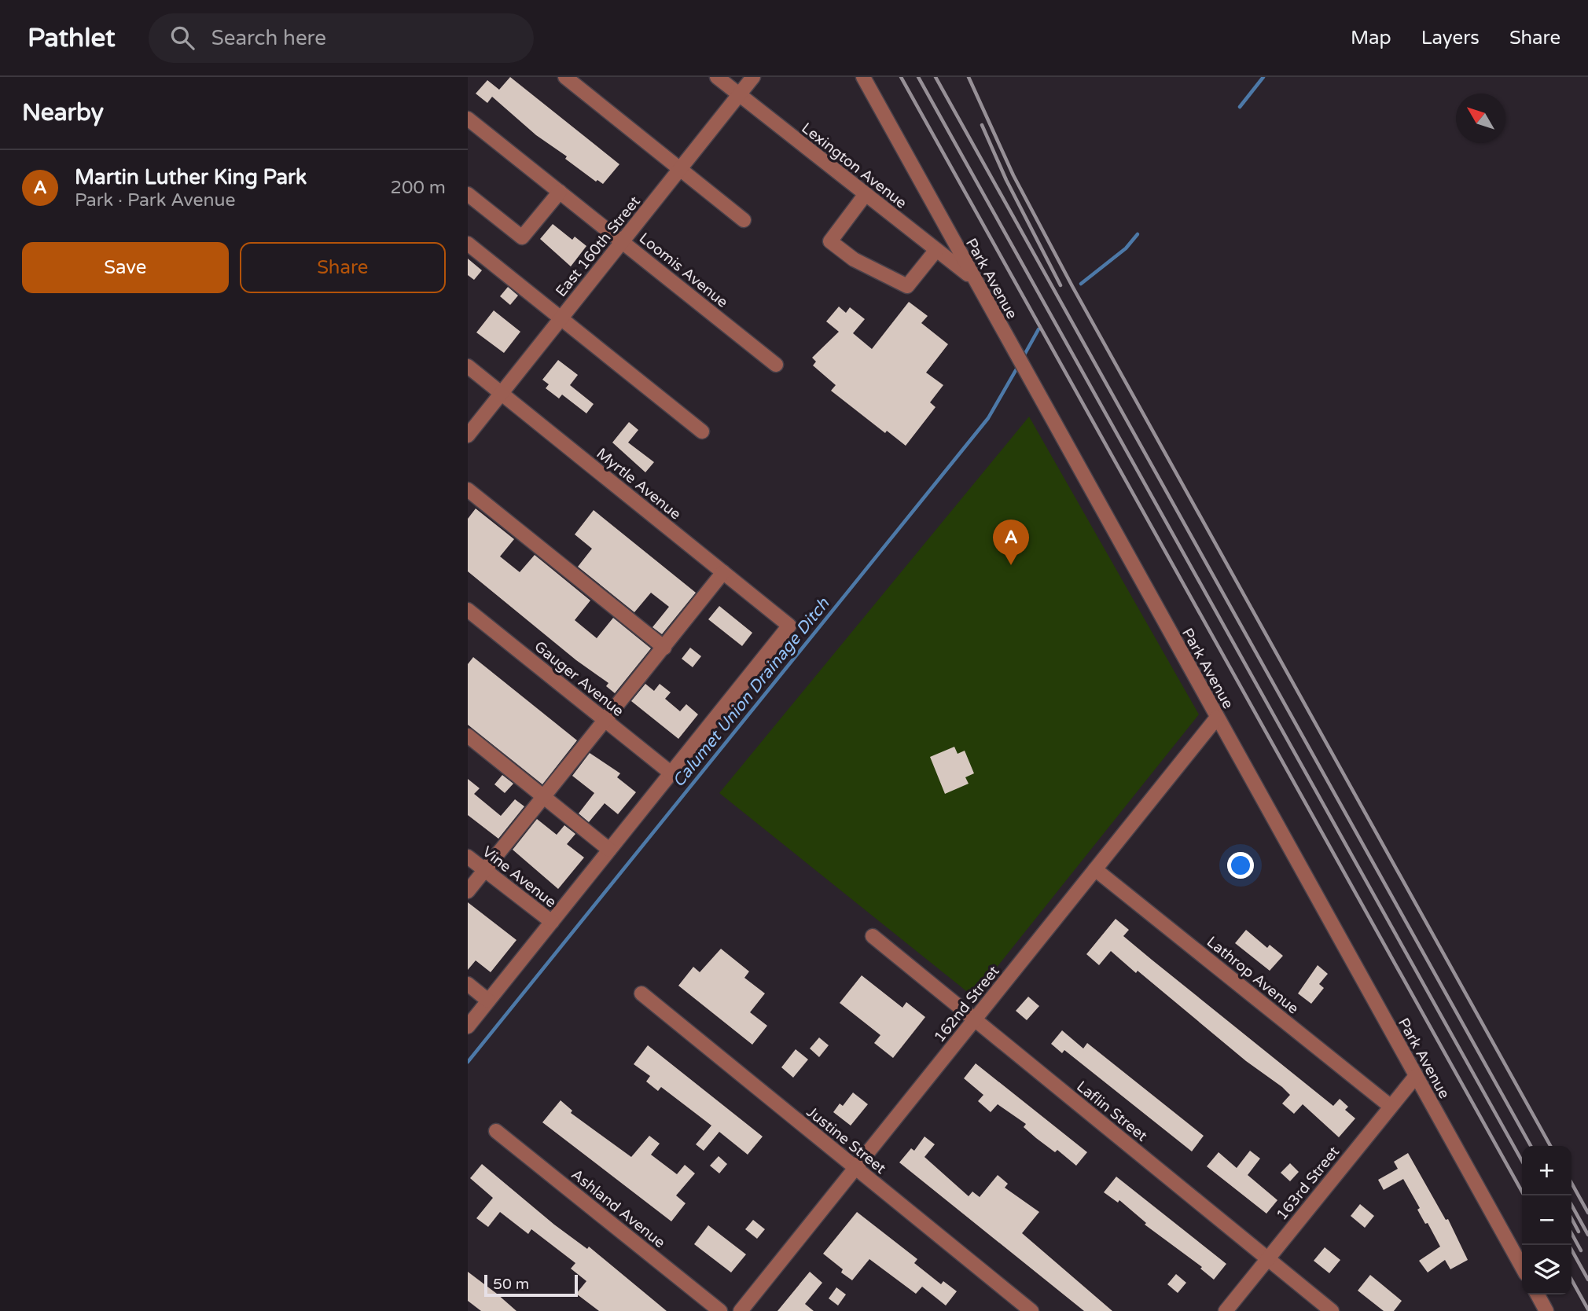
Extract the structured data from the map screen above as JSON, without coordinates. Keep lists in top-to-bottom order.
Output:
{
  "streets": {
    "street": [
      "Lexington Avenue",
      "East 160th Street",
      "Loomis Avenue",
      "Park Avenue",
      "Myrtle Avenue",
      "Gauger Avenue",
      "Vine Avenue",
      "Lathrop Avenue",
      "162nd Street",
      "Laflin Street",
      "Justine Street",
      "163rd Street",
      "Ashland Avenue"
    ]
  },
  "crossings": [
    ["Lexington Avenue", "East 160th Street"],
    ["Lexington Avenue", "Park Avenue"],
    ["East 160th Street", "Loomis Avenue"],
    ["East 160th Street", "Myrtle Avenue"],
    ["Park Avenue", "162nd Street"],
    ["Park Avenue", "163rd Street"],
    ["Myrtle Avenue", "Gauger Avenue"],
    ["Lathrop Avenue", "162nd Street"],
    ["Lathrop Avenue", "163rd Street"],
    ["162nd Street", "Laflin Street"],
    ["162nd Street", "Justine Street"],
    ["Laflin Street", "163rd Street"]
  ],
  "water": ["Calumet Union Drainage Ditch"],
  "scale_bar": "50 m",
  "north": "top left",
  "page": {
    "header": "Pathlet",
    "search": "Search here",
    "nav": ["Map", "Layers", "Share"],
    "heading": "Nearby",
    "list": [
      {
        "mark": "A",
        "name": "Martin Luther King Park",
        "note": "Park · Park Avenue",
        "value": "200 m"
      }
    ],
    "buttons": ["Save", "Share"],
    "pins": "A",
    "map_buttons": ["+", "−"],
    "scale": "50 m"
  }
}
